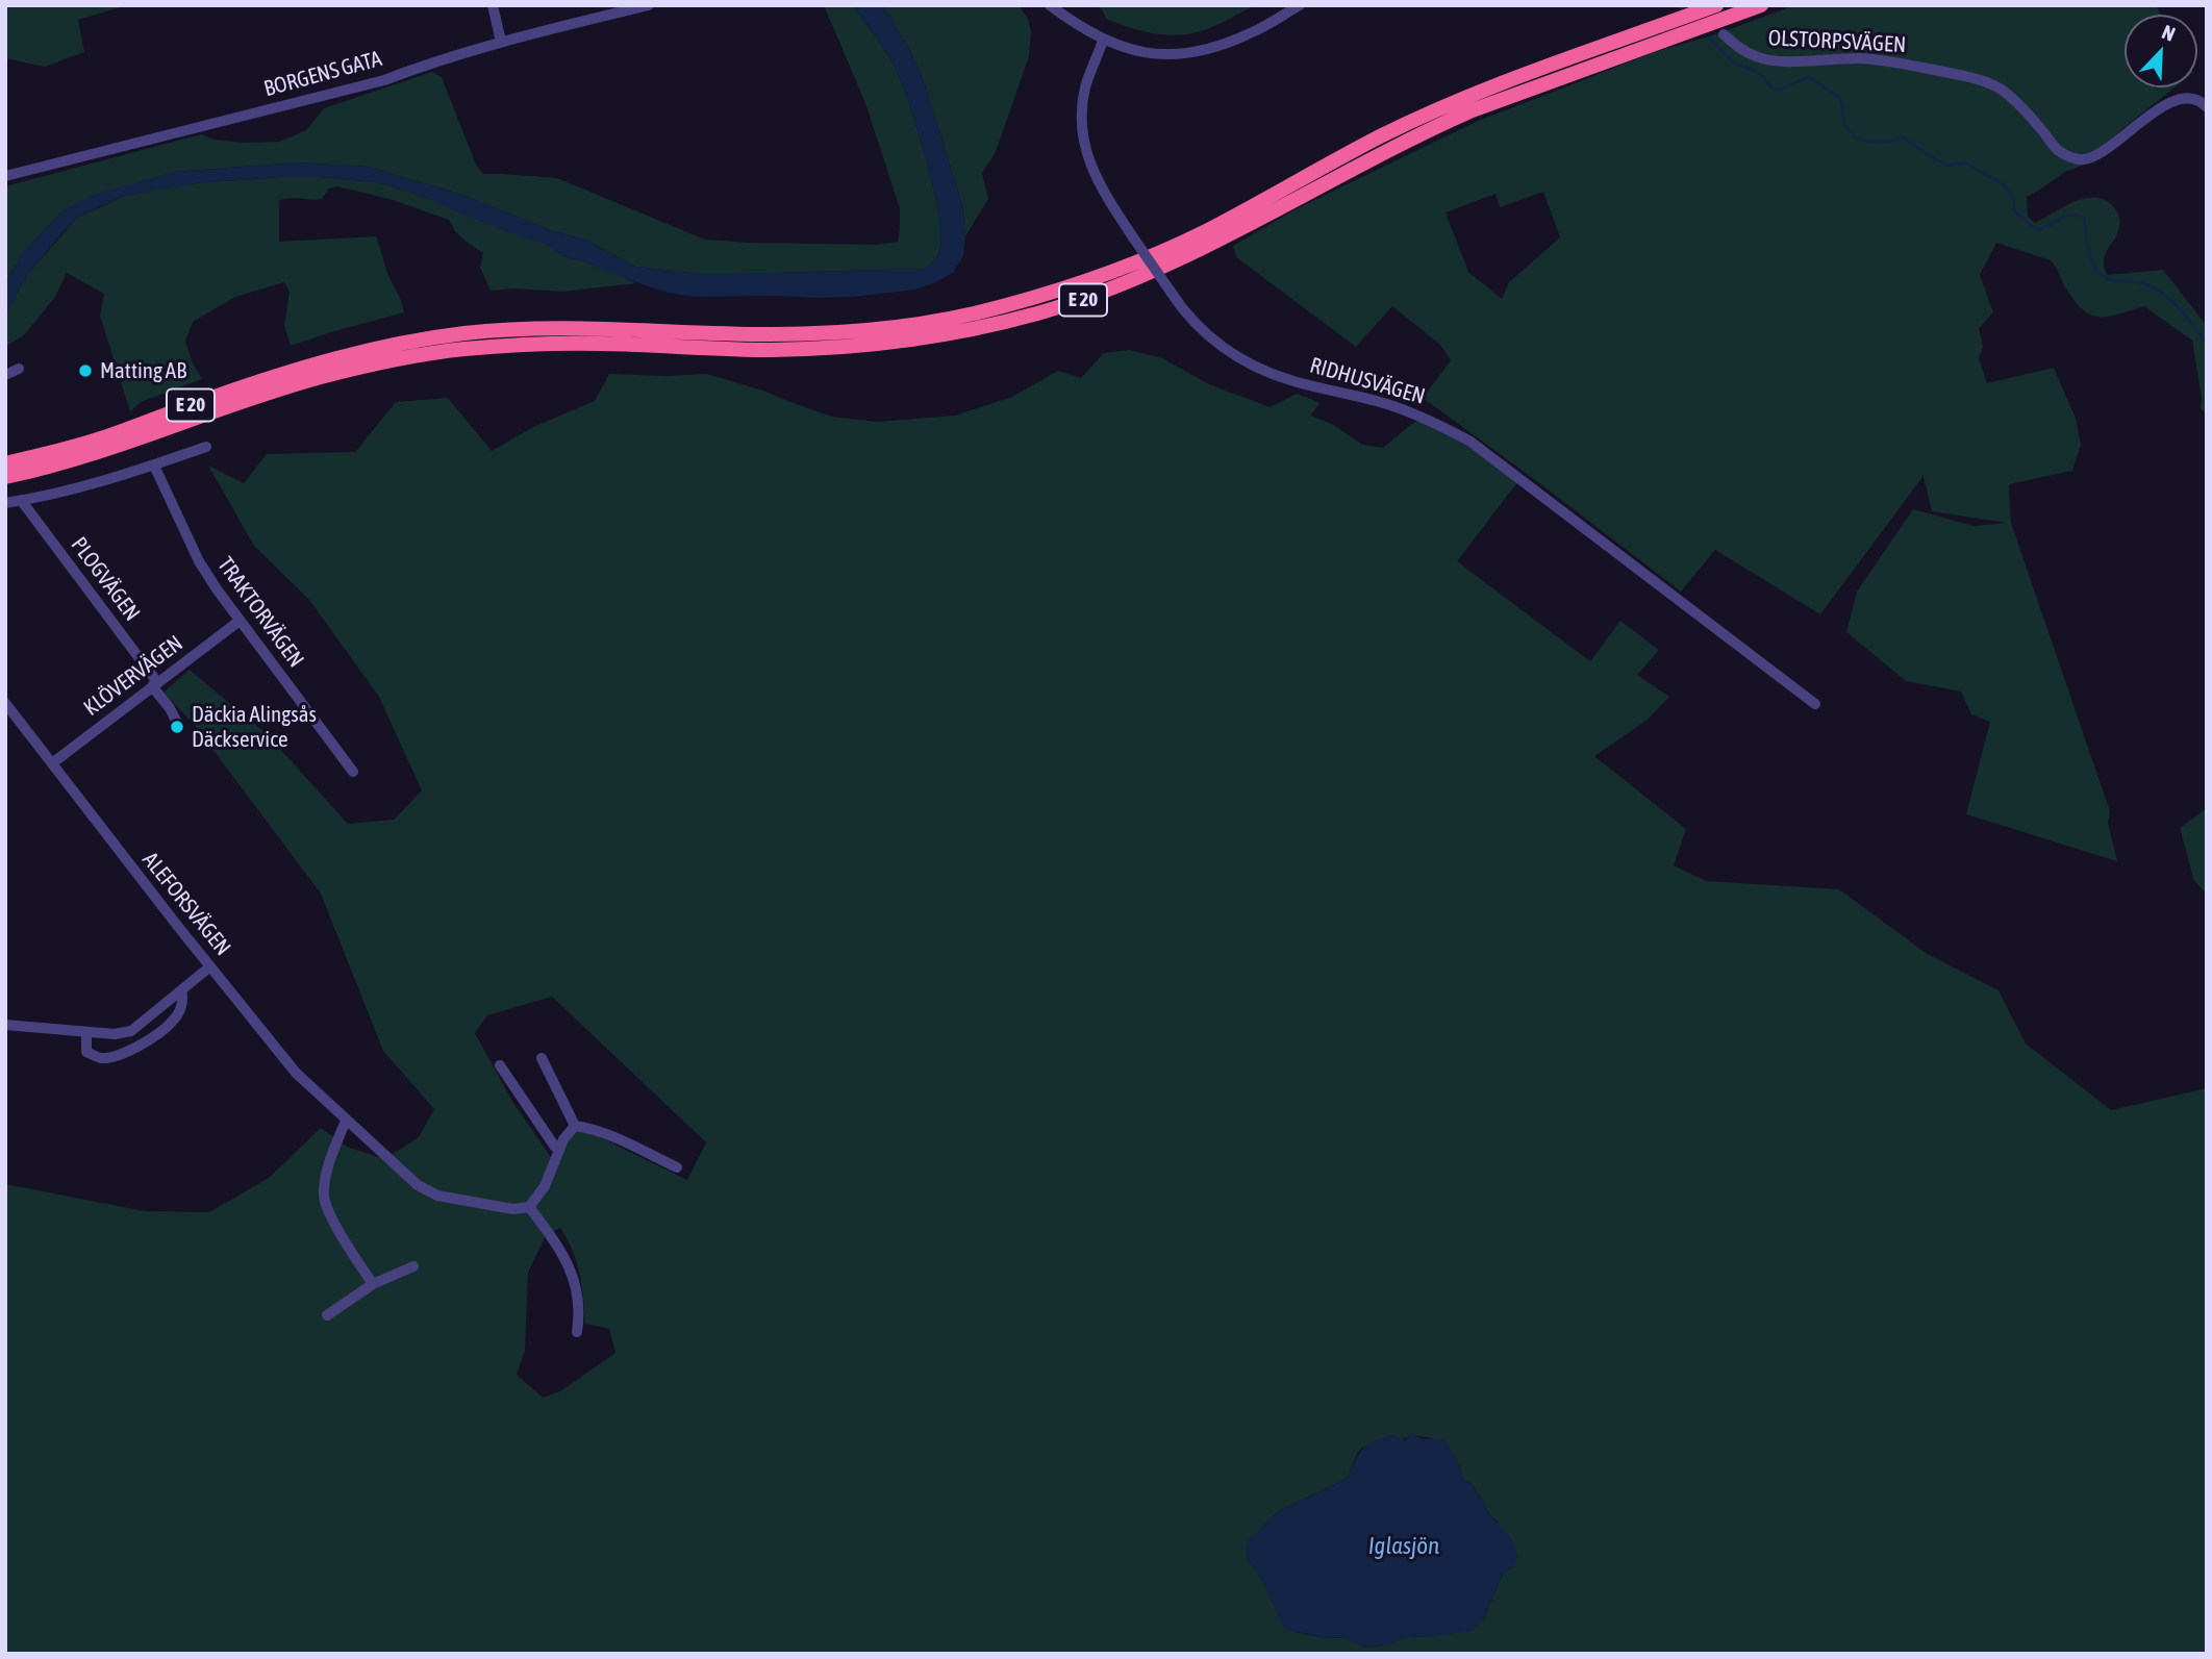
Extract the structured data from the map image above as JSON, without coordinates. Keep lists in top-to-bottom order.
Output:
{
  "streets": {
    "highway": ["E 20"],
    "street": [
      "OLSTORPSVÄGEN",
      "BORGENS GATA",
      "RIDHUSVÄGEN",
      "PLOGVÄGEN",
      "TRAKTORVÄGEN",
      "KLÖVERVÄGEN",
      "ALEFORSVÄGEN"
    ]
  },
  "crossings": [
    ["PLOGVÄGEN", "KLÖVERVÄGEN"],
    ["TRAKTORVÄGEN", "KLÖVERVÄGEN"],
    ["KLÖVERVÄGEN", "ALEFORSVÄGEN"]
  ],
  "water": ["Iglasjön"],
  "places": ["Matting AB", "Däckia Alingsås Däckservice"],
  "north": "top right"
}
